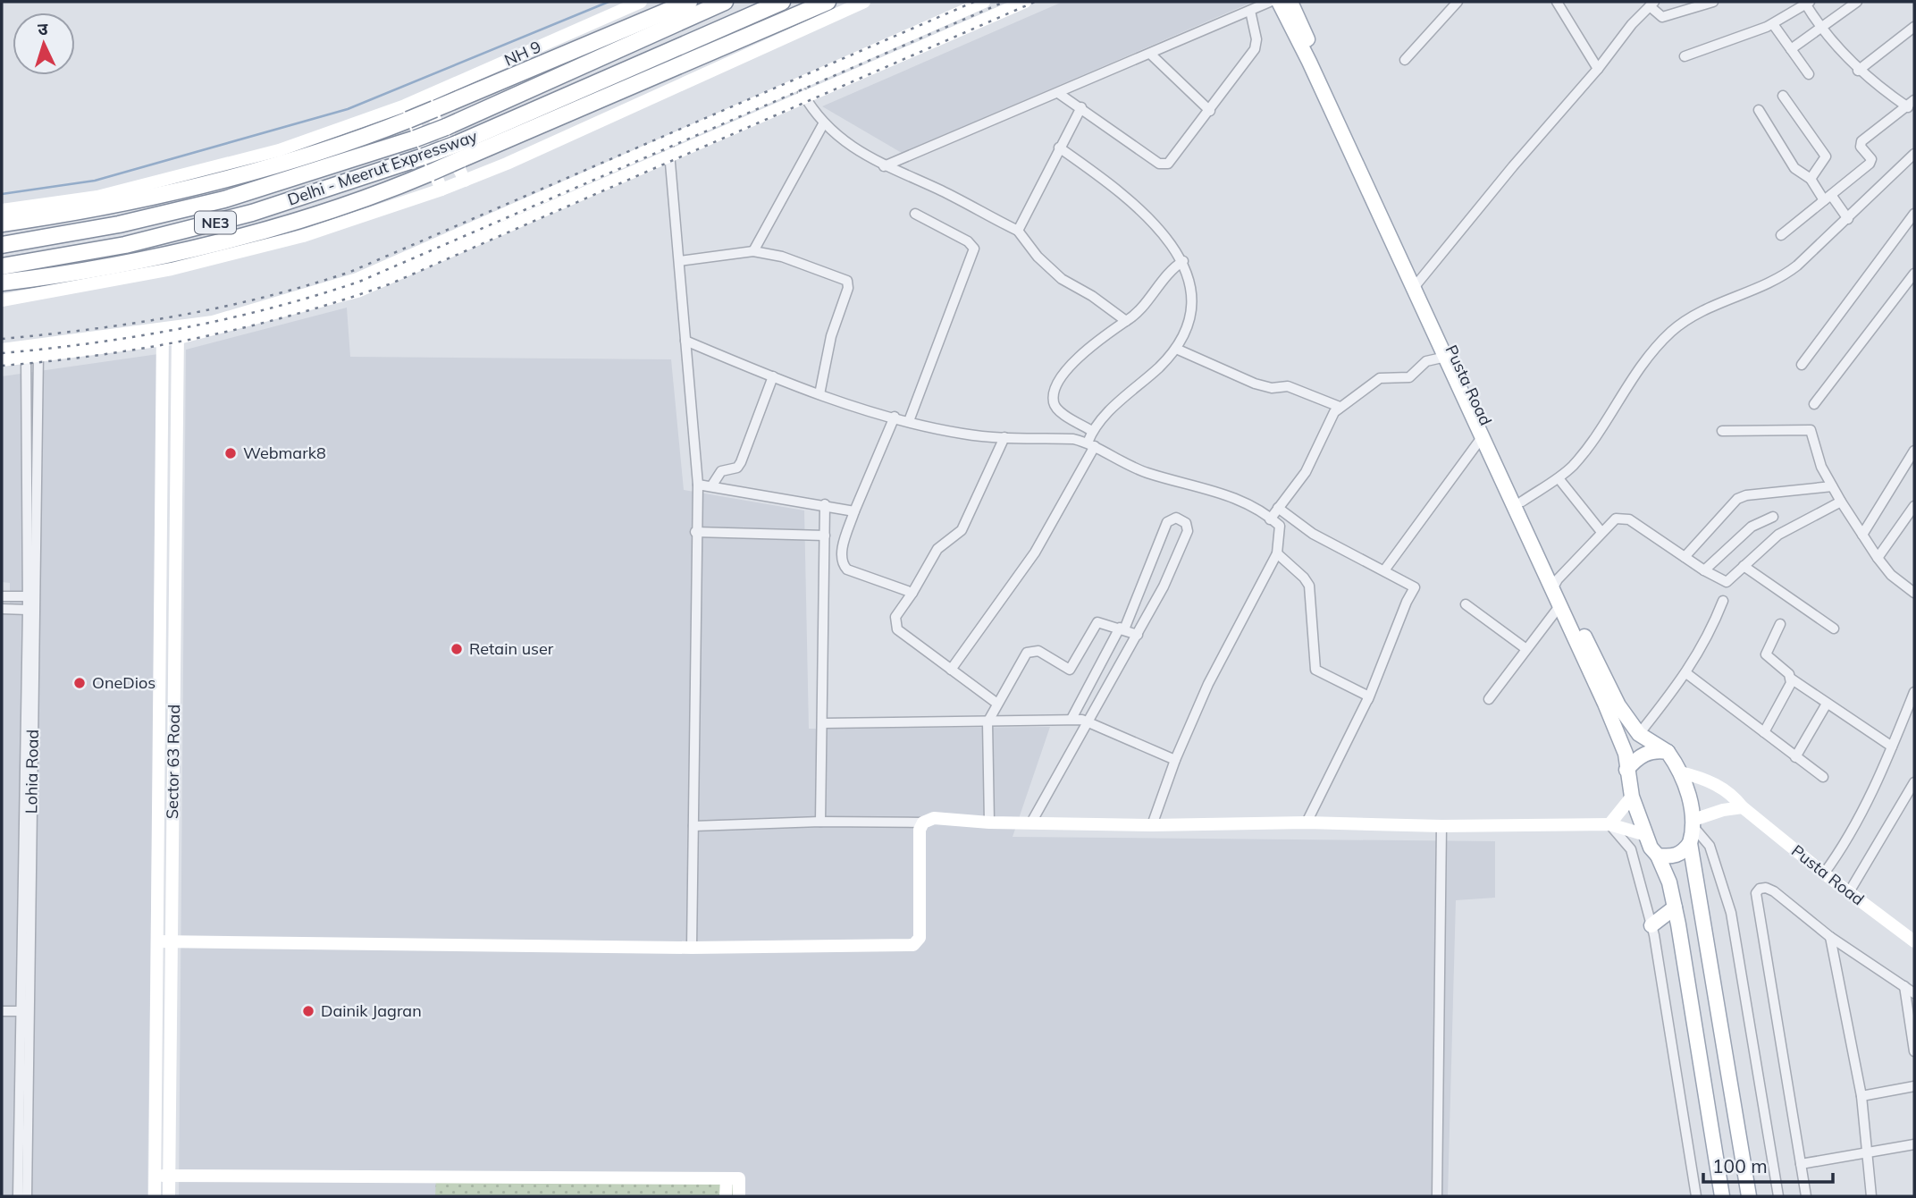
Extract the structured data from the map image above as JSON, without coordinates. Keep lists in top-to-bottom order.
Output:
{
  "streets": {
    "highway": ["Delhi - Meerut Expressway", "NE3"],
    "main road": ["Pusta Road"],
    "street": ["NH 9", "Sector 63 Road", "Lohia Road"]
  },
  "places": [
    "Webmark8",
    "Retain user",
    "OneDios",
    "Dainik Jagran"
  ],
  "scale_bar": "100 m",
  "north": "top"
}
